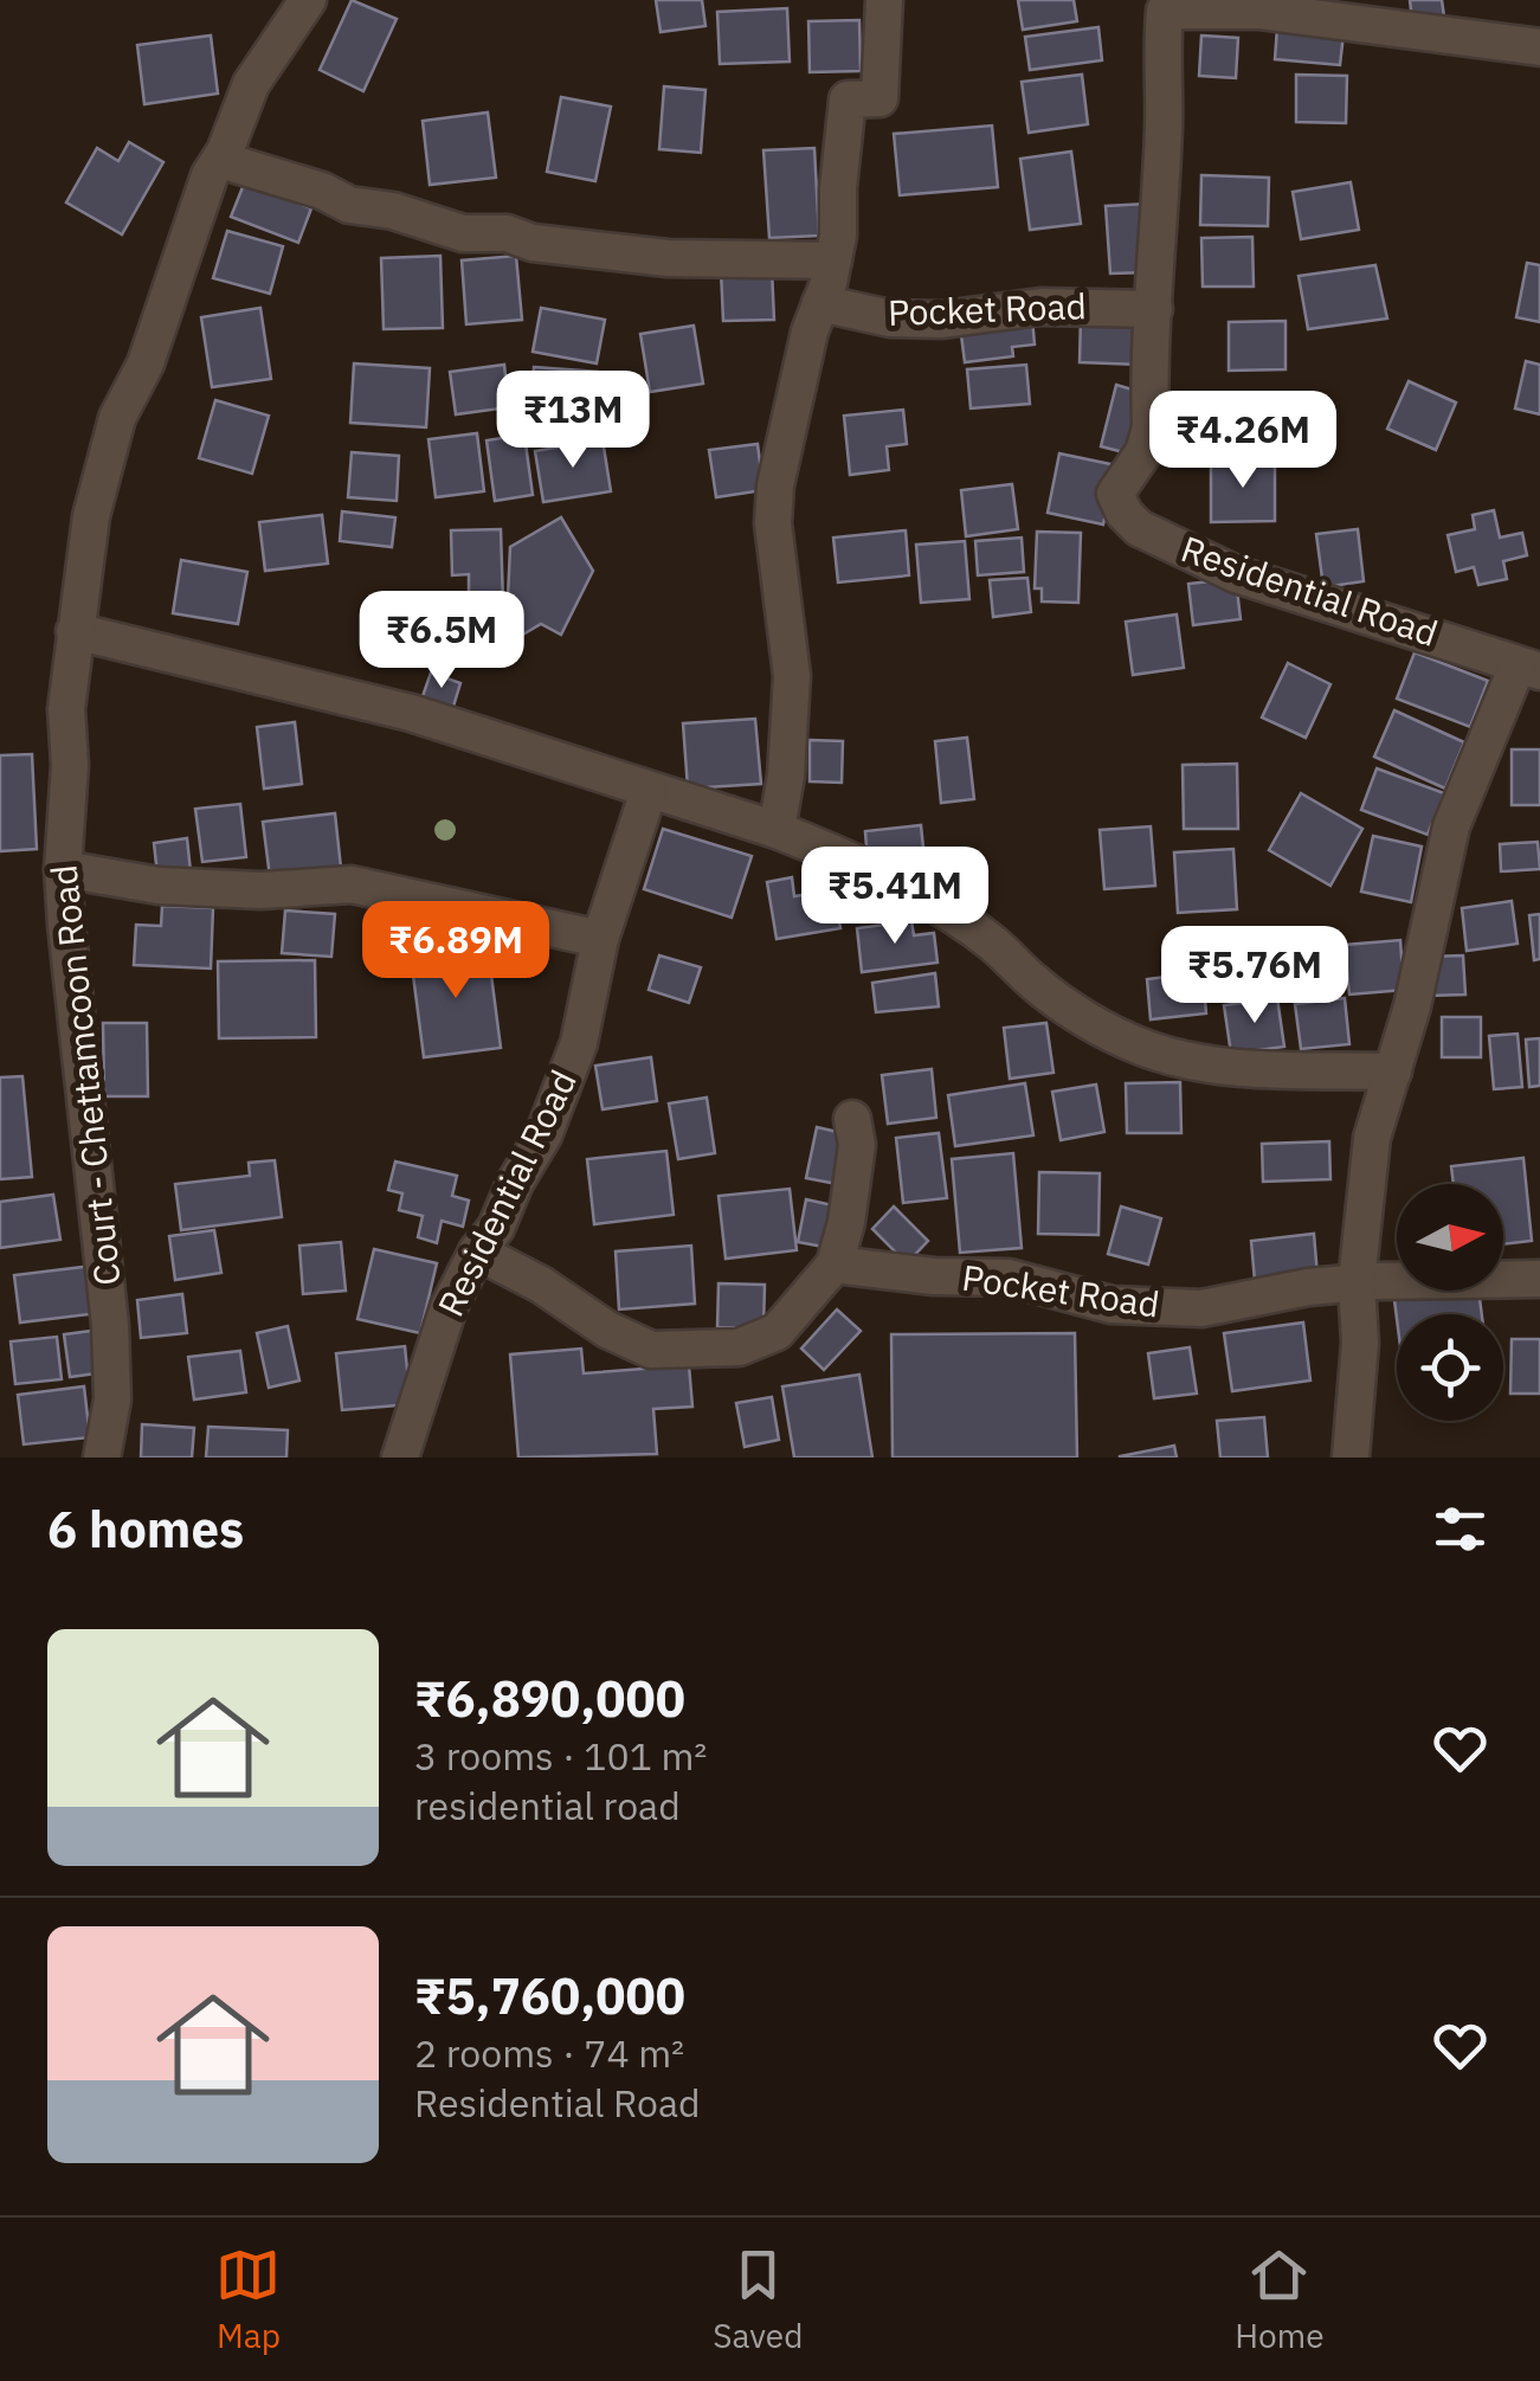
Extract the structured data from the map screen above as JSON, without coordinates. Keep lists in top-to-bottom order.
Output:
{
  "streets": {
    "street": ["Pocket Road", "Residential Road", "Court - Chettamcoon Road"]
  },
  "crossings": [
    ["Pocket Road", "Residential Road"]
  ],
  "north": "right",
  "page": {
    "price": [
      "₹13M",
      "₹4.26M",
      "₹6.5M",
      "₹5.41M",
      "₹6.89M",
      "₹5.76M"
    ],
    "heading": "6 homes",
    "list": [
      {
        "name": "₹6,890,000",
        "note": "3 rooms · 101 m² · residential road"
      },
      {
        "name": "₹5,760,000",
        "note": "2 rooms · 74 m² · Residential Road"
      }
    ],
    "tabs": ["Map", "Saved", "Home"]
  }
}
